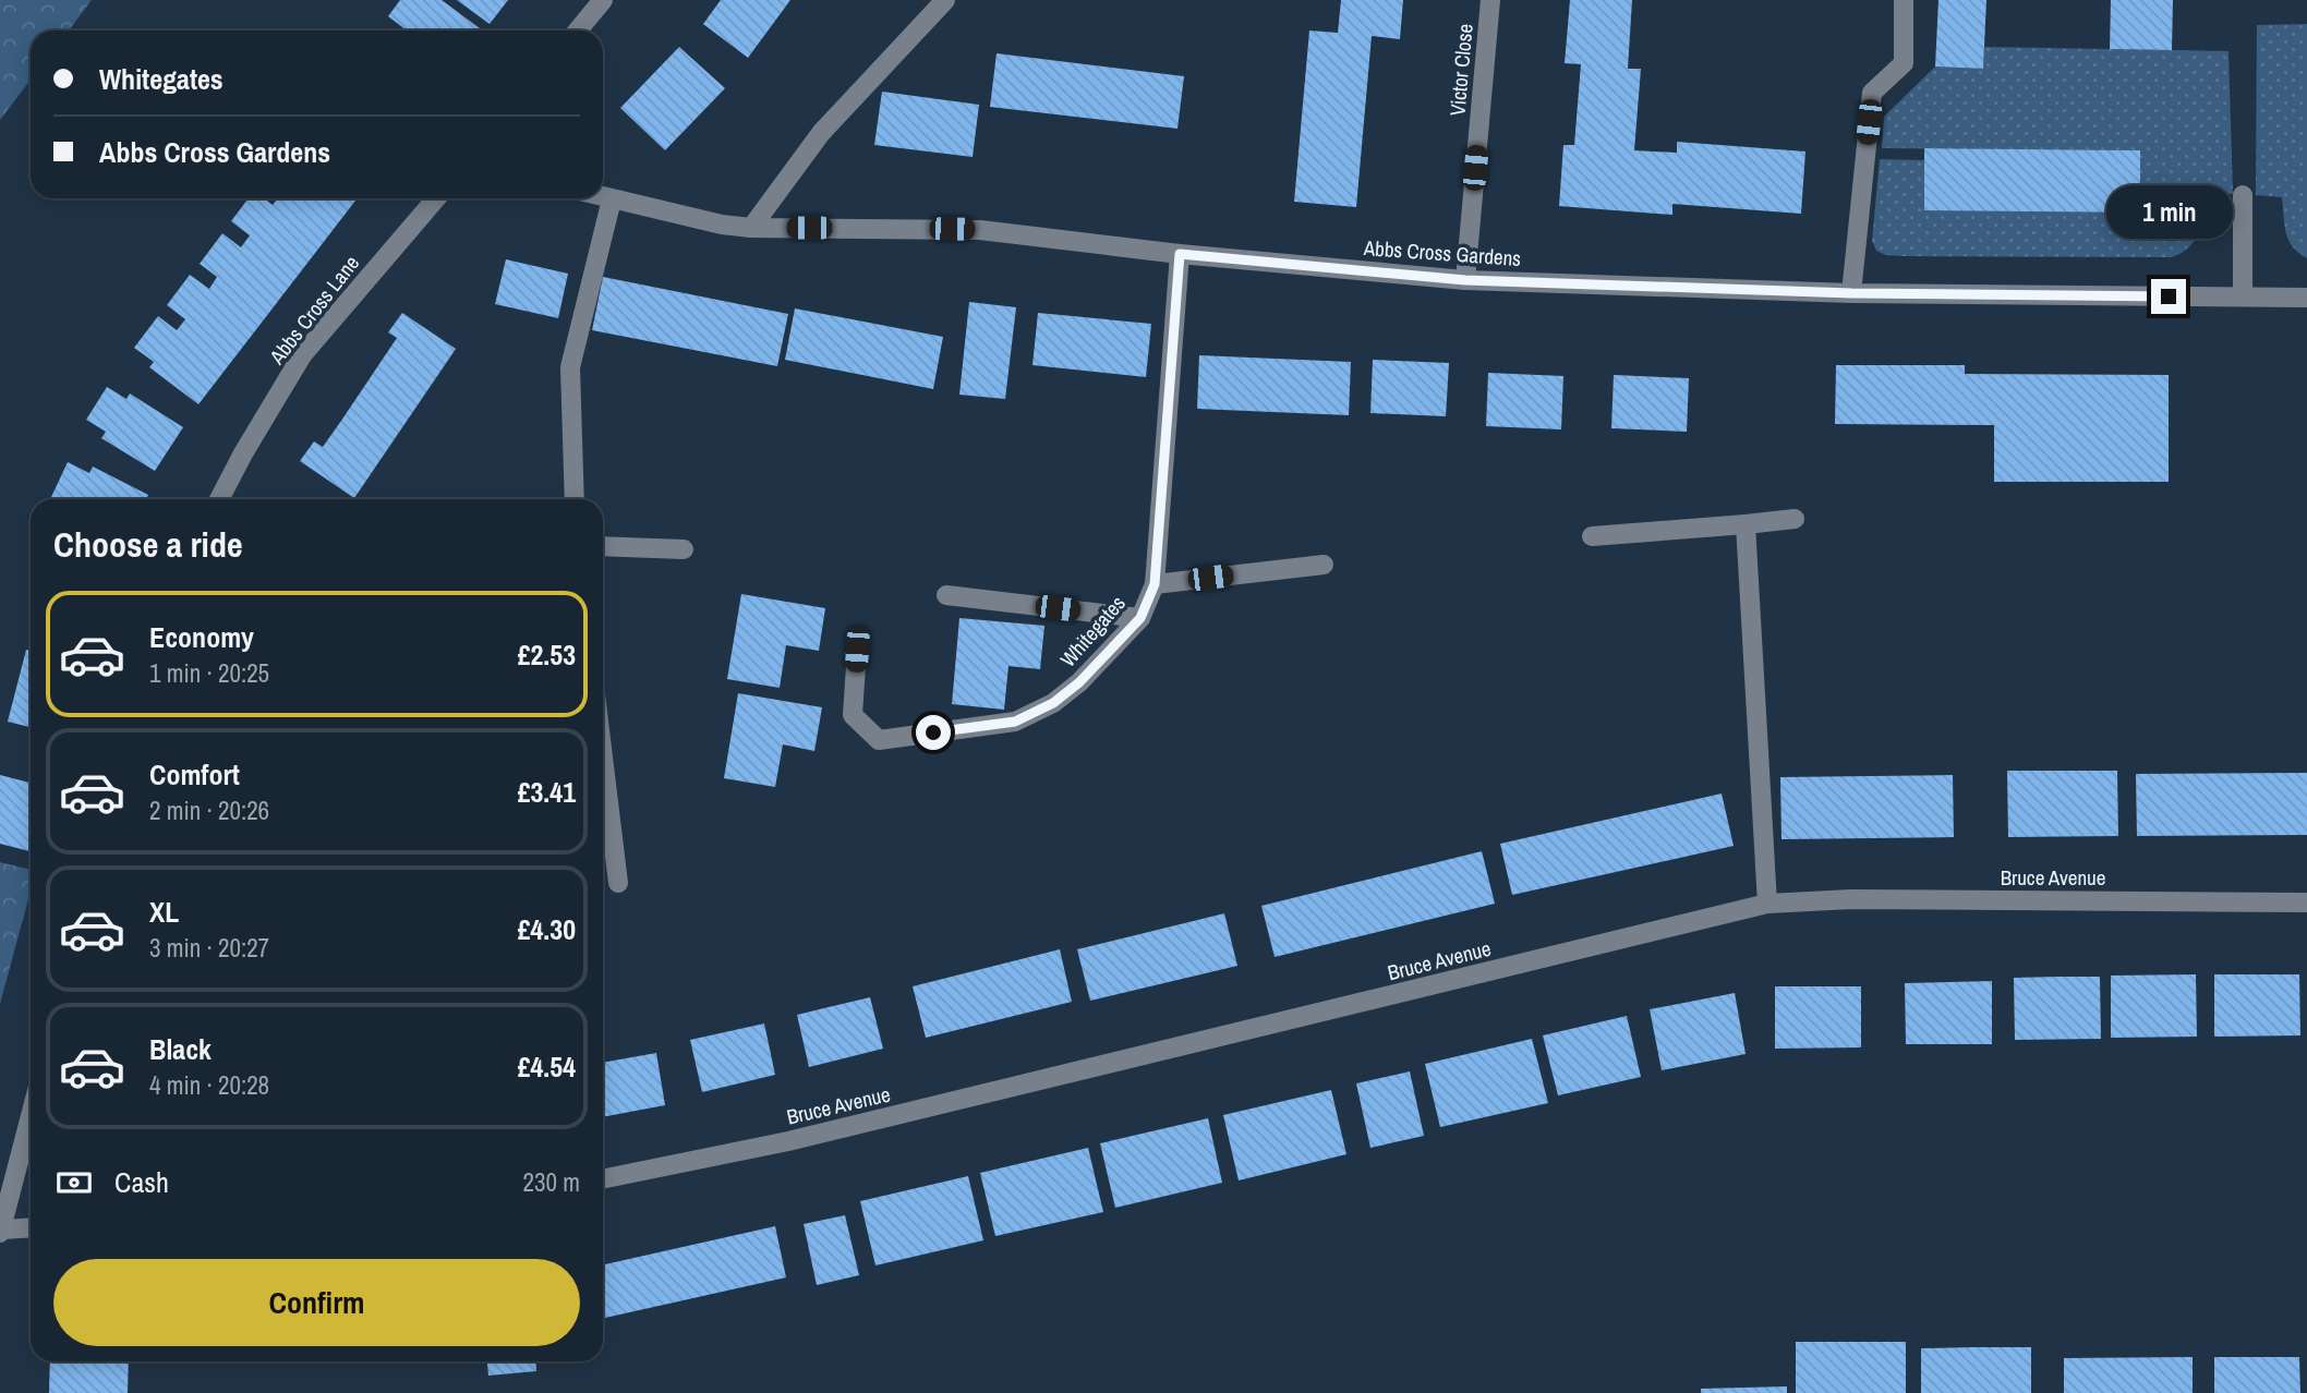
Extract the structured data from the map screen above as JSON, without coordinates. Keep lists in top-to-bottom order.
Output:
{
  "streets": {
    "street": [
      "Victor Close",
      "Abbs Cross Gardens",
      "Abbs Cross Lane",
      "Whitegates",
      "Bruce Avenue"
    ]
  },
  "crossings": [
    ["Victor Close", "Abbs Cross Gardens"],
    ["Abbs Cross Gardens", "Whitegates"]
  ],
  "page": {
    "banner": ["Whitegates", "Abbs Cross Gardens"],
    "bubble": "1 min",
    "heading": "Choose a ride",
    "list": [
      {
        "name": "Economy",
        "note": "1 min · 20:25",
        "value": "£2.53"
      },
      {
        "name": "Comfort",
        "note": "2 min · 20:26",
        "value": "£3.41"
      },
      {
        "name": "XL",
        "note": "3 min · 20:27",
        "value": "£4.30"
      },
      {
        "name": "Black",
        "note": "4 min · 20:28",
        "value": "£4.54"
      }
    ],
    "pay": ["Cash", "230 m"],
    "buttons": "Confirm"
  }
}
